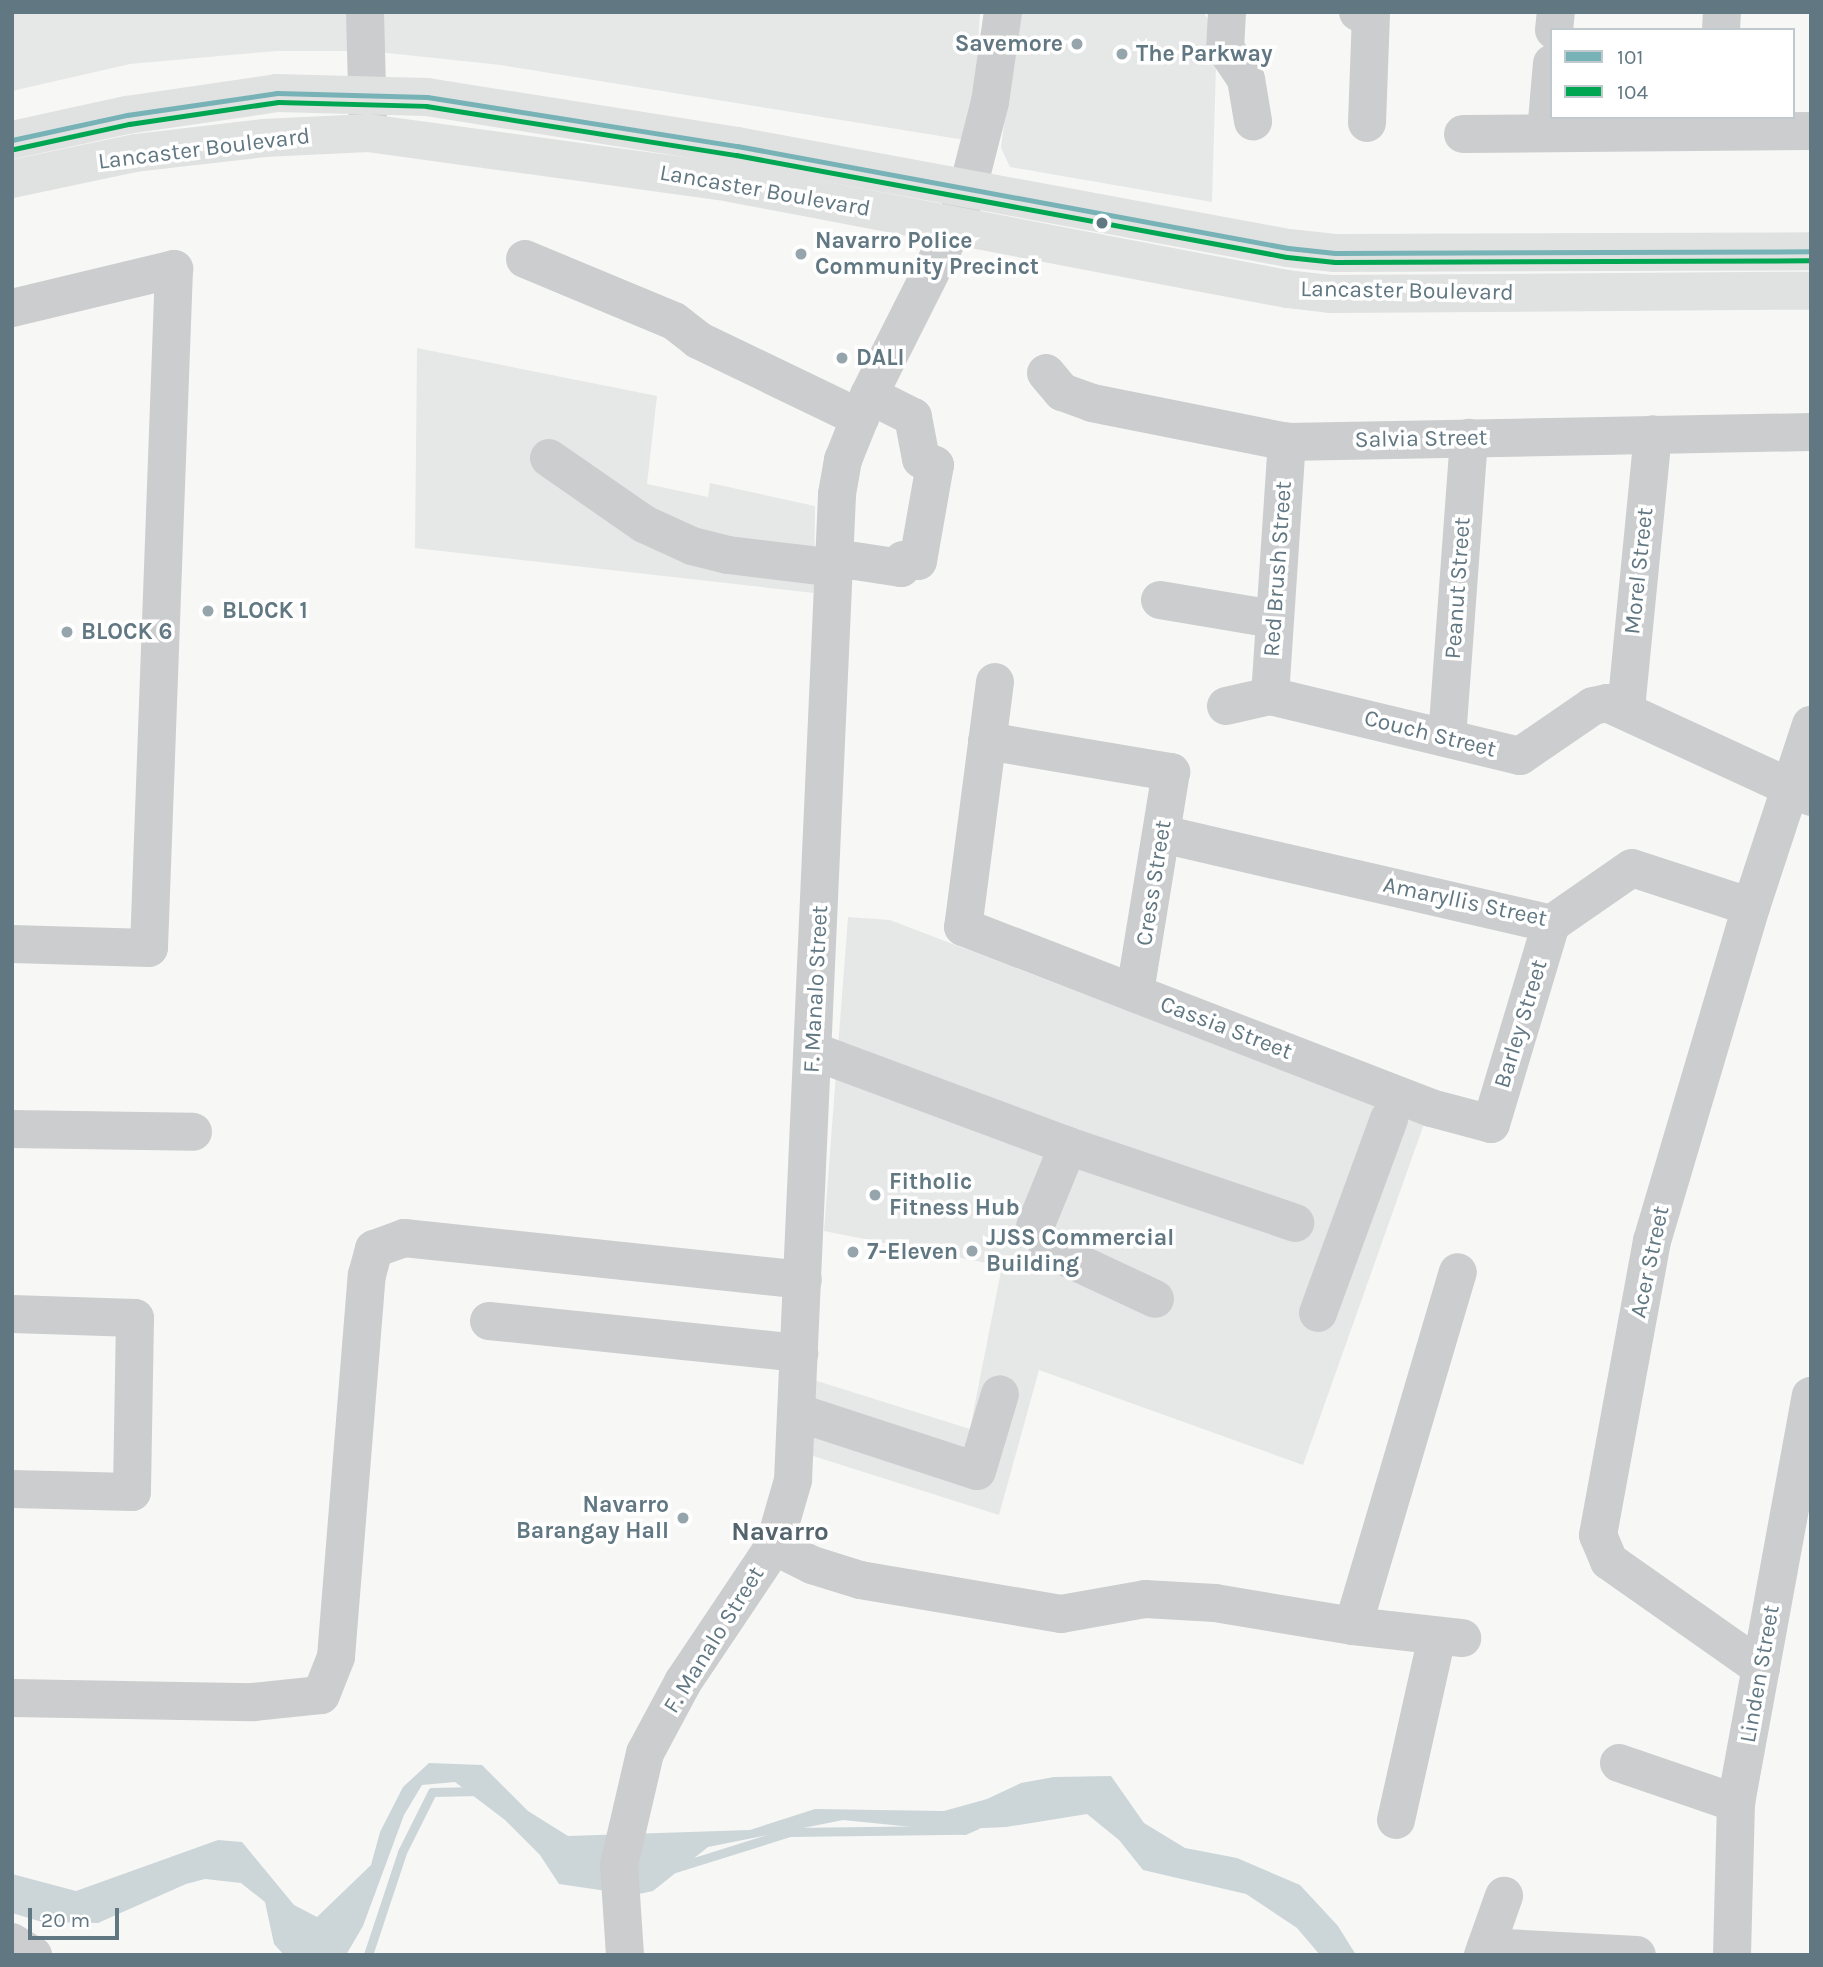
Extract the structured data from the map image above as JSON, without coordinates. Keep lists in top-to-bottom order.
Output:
{
  "streets": {
    "main road": ["Lancaster Boulevard"],
    "street": [
      "Salvia Street",
      "Red Brush Street",
      "Morel Street",
      "Peanut Street",
      "Couch Street",
      "Cress Street",
      "Amaryllis Street",
      "F. Manalo Street",
      "Barley Street",
      "Cassia Street",
      "Acer Street",
      "Linden Street"
    ]
  },
  "crossings": [
    ["Lancaster Boulevard", "F. Manalo Street"],
    ["Salvia Street", "Red Brush Street"],
    ["Salvia Street", "Morel Street"],
    ["Salvia Street", "Peanut Street"],
    ["Red Brush Street", "Couch Street"],
    ["Morel Street", "Couch Street"],
    ["Peanut Street", "Couch Street"],
    ["Couch Street", "Acer Street"],
    ["Cress Street", "Amaryllis Street"],
    ["Cress Street", "Cassia Street"],
    ["Amaryllis Street", "Barley Street"],
    ["Amaryllis Street", "Acer Street"],
    ["Barley Street", "Cassia Street"],
    ["Acer Street", "Linden Street"]
  ],
  "districts": ["Navarro"],
  "places": [
    "Savemore",
    "The Parkway",
    "Navarro Police Community Precinct",
    "DALI",
    "BLOCK 1",
    "BLOCK 6",
    "Fitholic Fitness Hub",
    "JJSS Commercial Building",
    "7-Eleven",
    "Navarro Barangay Hall"
  ],
  "lines": ["transit line 101", "transit line 104"],
  "legend": ["101", "104"],
  "scale_bar": "20 m"
}
